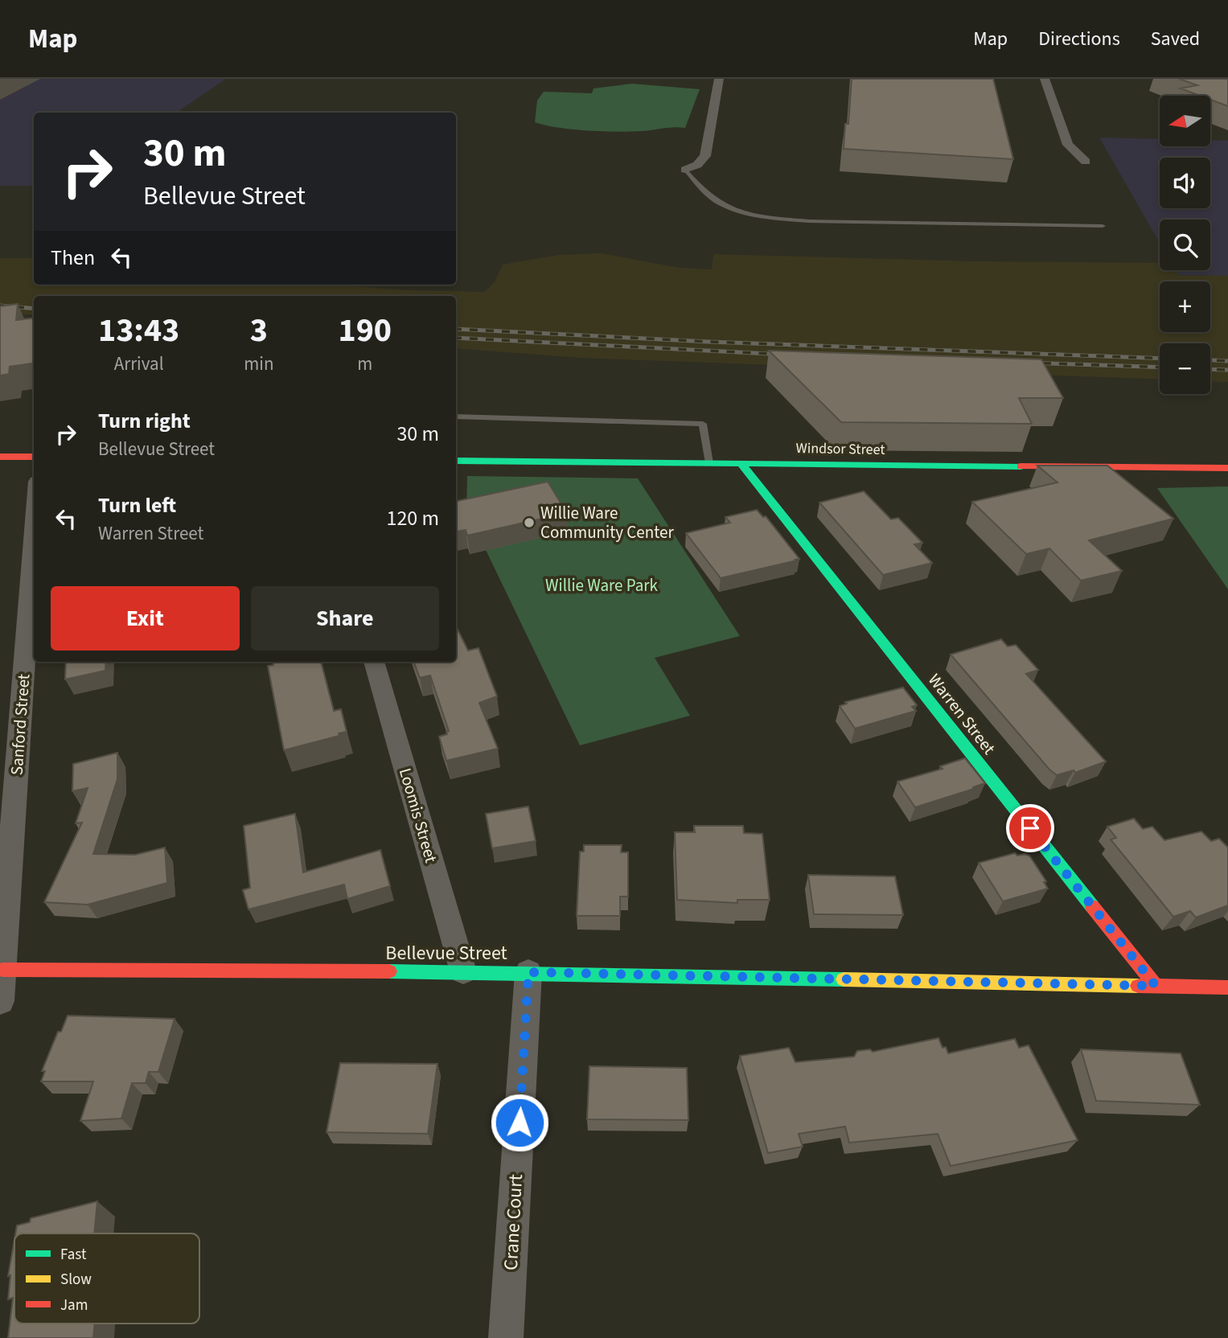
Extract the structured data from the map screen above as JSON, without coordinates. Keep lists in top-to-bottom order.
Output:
{
  "streets": {
    "street": [
      "Windsor Street",
      "Warren Street",
      "Sanford Street",
      "Loomis Street",
      "Bellevue Street",
      "Crane Court"
    ]
  },
  "crossings": [
    ["Windsor Street", "Warren Street"],
    ["Warren Street", "Bellevue Street"],
    ["Sanford Street", "Bellevue Street"],
    ["Loomis Street", "Bellevue Street"],
    ["Bellevue Street", "Crane Court"]
  ],
  "parks": ["Willie Ware Park"],
  "places": ["Willie Ware Community Center"],
  "legend": ["Fast", "Slow", "Jam"],
  "north": "left",
  "page": {
    "header": "Map",
    "nav": ["Map", "Directions", "Saved"],
    "map_buttons": ["+", "−"],
    "turn": ["30 m", "Bellevue Street"],
    "then": "Then",
    "eta": [
      "13:43",
      "Arrival",
      "3",
      "min",
      "190",
      "m"
    ],
    "list": [
      {
        "name": "Turn right",
        "note": "Bellevue Street",
        "value": "30 m"
      },
      {
        "name": "Turn left",
        "note": "Warren Street",
        "value": "120 m"
      }
    ],
    "buttons": ["Exit", "Share"]
  }
}
